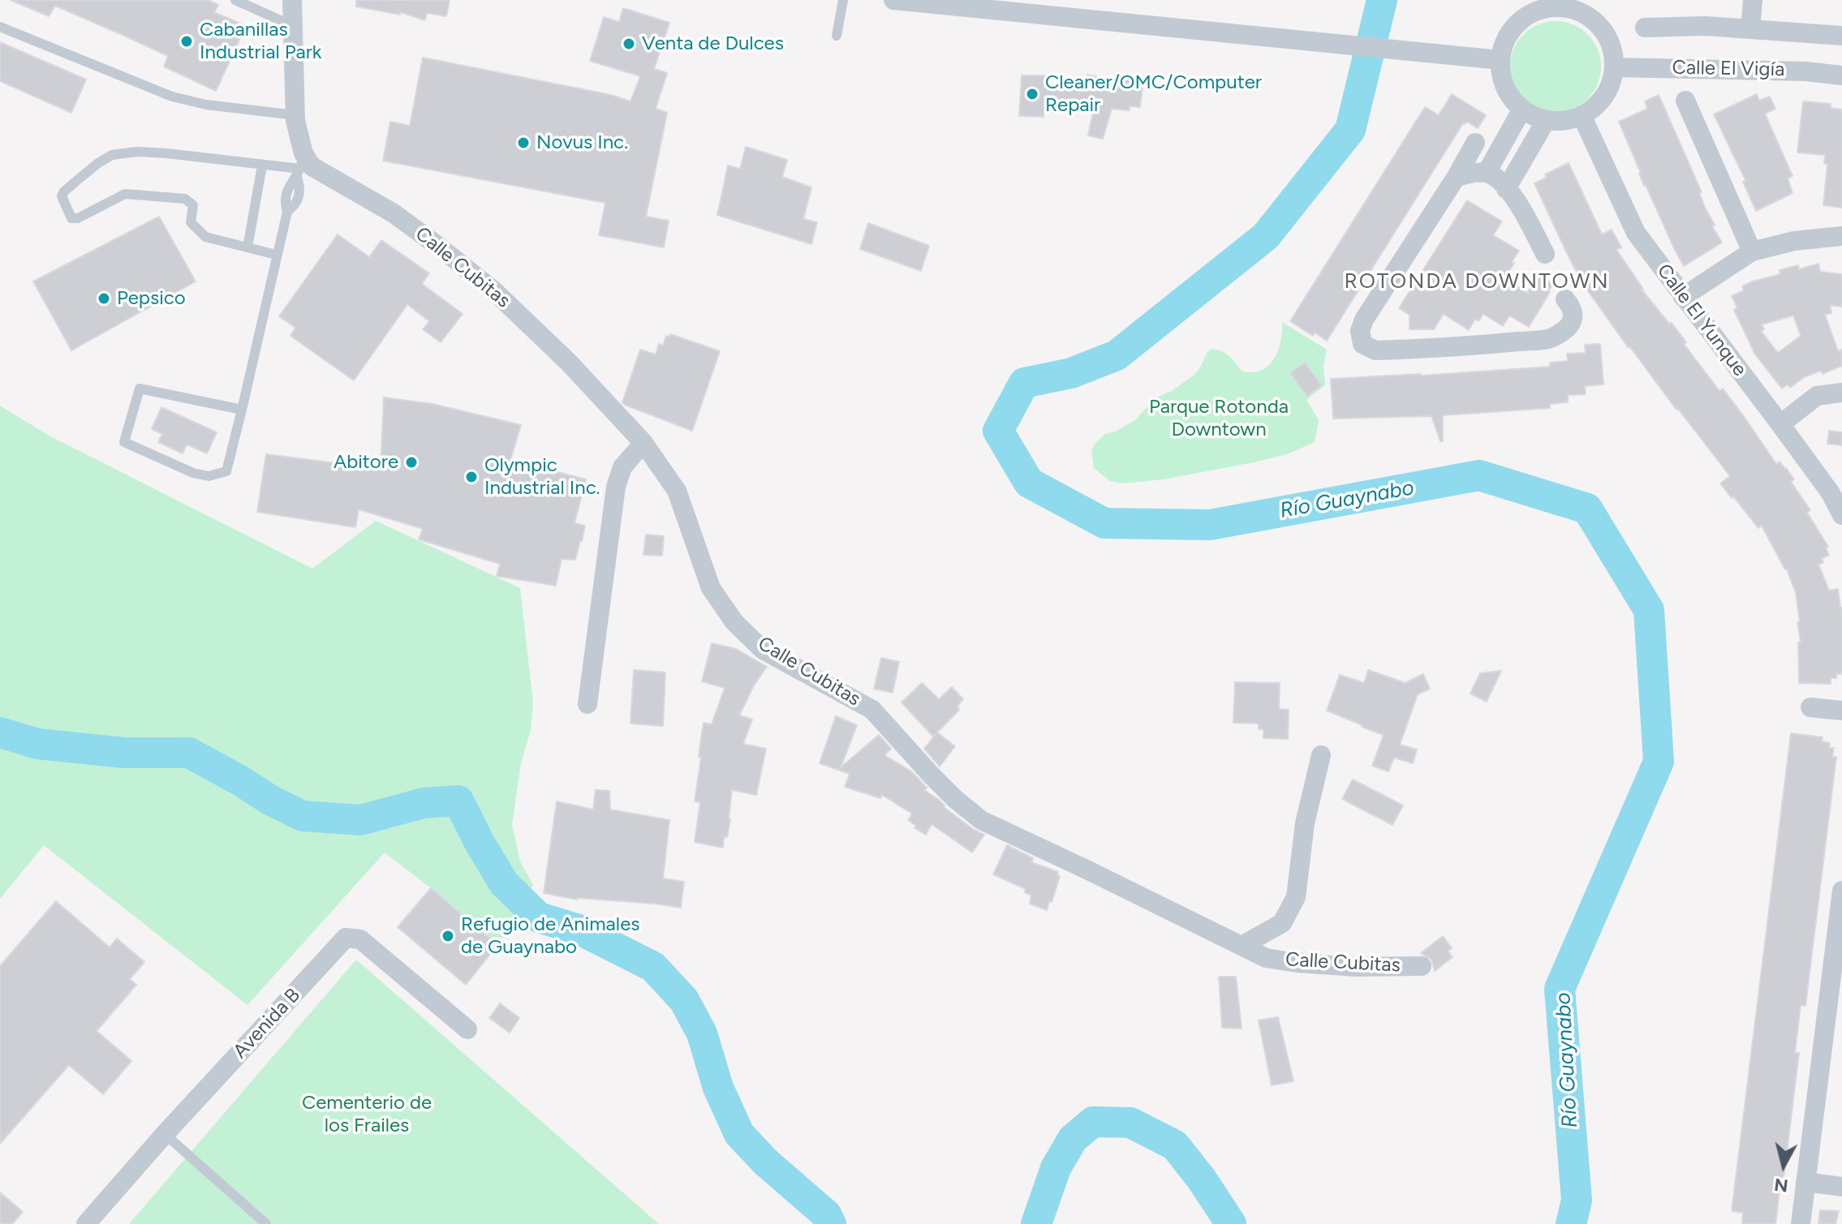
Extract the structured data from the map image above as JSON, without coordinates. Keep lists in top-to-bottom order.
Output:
{
  "streets": {
    "street": [
      "Calle El Vigía",
      "Calle Cubitas",
      "Calle El Yunque",
      "Avenida B"
    ]
  },
  "crossings": [
    ["Calle El Vigía", "Calle El Yunque"]
  ],
  "districts": ["ROTONDA DOWNTOWN"],
  "water": ["Río Guaynabo"],
  "parks": ["Parque Rotonda Downtown", "Cementerio de los Frailes"],
  "places": [
    "Cabanillas Industrial Park",
    "Venta de Dulces",
    "Cleaner/OMC/Computer Repair",
    "Novus Inc.",
    "Pepsico",
    "Abitore",
    "Olympic Industrial Inc.",
    "Refugio de Animales de Guaynabo"
  ],
  "north": "bottom"
}
